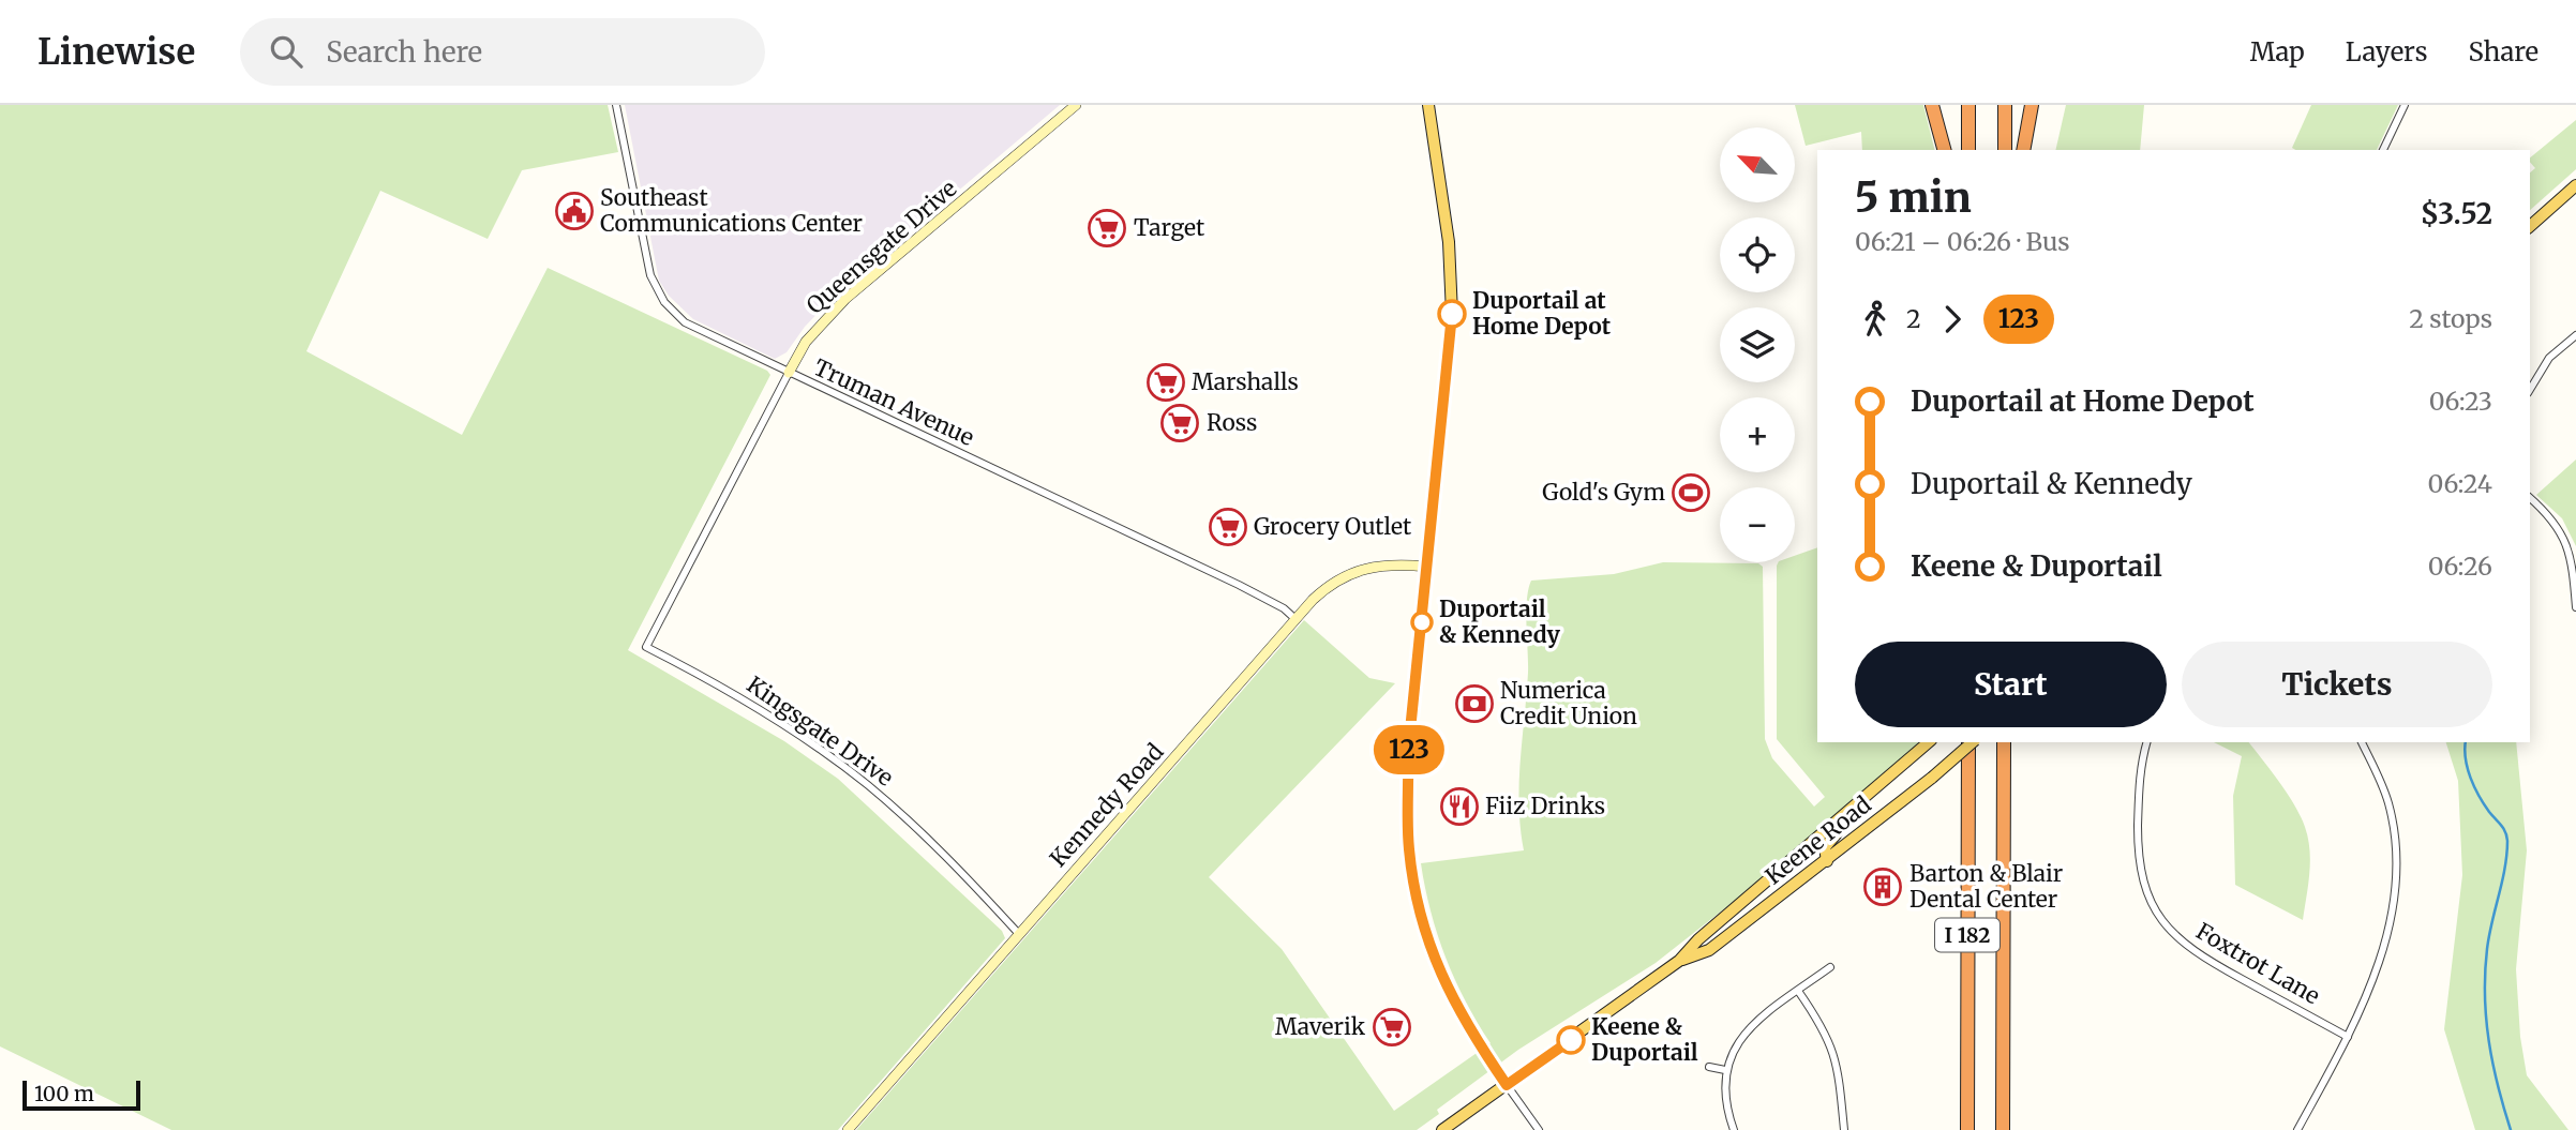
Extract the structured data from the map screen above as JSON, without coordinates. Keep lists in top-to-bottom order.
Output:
{
  "streets": {
    "highway": ["I 182"],
    "main road": ["Keene Road"],
    "street": [
      "Queensgate Drive",
      "Truman Avenue",
      "Kingsgate Drive",
      "Kennedy Road",
      "Foxtrot Lane"
    ]
  },
  "crossings": [
    ["Queensgate Drive", "Truman Avenue"],
    ["Queensgate Drive", "Kingsgate Drive"],
    ["Truman Avenue", "Kennedy Road"],
    ["Kingsgate Drive", "Kennedy Road"]
  ],
  "places": {
    "public building": ["Southeast Communications Center"],
    "supermarket": [
      "Target",
      "Marshalls",
      "Ross",
      "Grocery Outlet",
      "Maverik"
    ],
    "other": ["Duportail at Home Depot", "Duportail & Kennedy", "Keene & Duportail"],
    "sports": ["Gold's Gym"],
    "bank": ["Numerica Credit Union"],
    "restaurant": ["Fiiz Drinks"],
    "building": ["Barton & Blair Dental Center"]
  },
  "lines": ["bus line 123"],
  "scale_bar": "100 m",
  "north": "top left",
  "page": {
    "header": "Linewise",
    "search": "Search here",
    "nav": ["Map", "Layers", "Share"],
    "on_map": "123",
    "map_buttons": ["+", "−"],
    "heading": ["5 min", "06:21 – 06:26 · Bus", "$3.52"],
    "legs": ["2", "123", "2 stops"],
    "list": [
      {
        "name": "Duportail at Home Depot",
        "value": "06:23"
      },
      {
        "name": "Duportail & Kennedy",
        "value": "06:24"
      },
      {
        "name": "Keene & Duportail",
        "value": "06:26"
      }
    ],
    "buttons": ["Start", "Tickets"],
    "scale": "100 m"
  }
}
